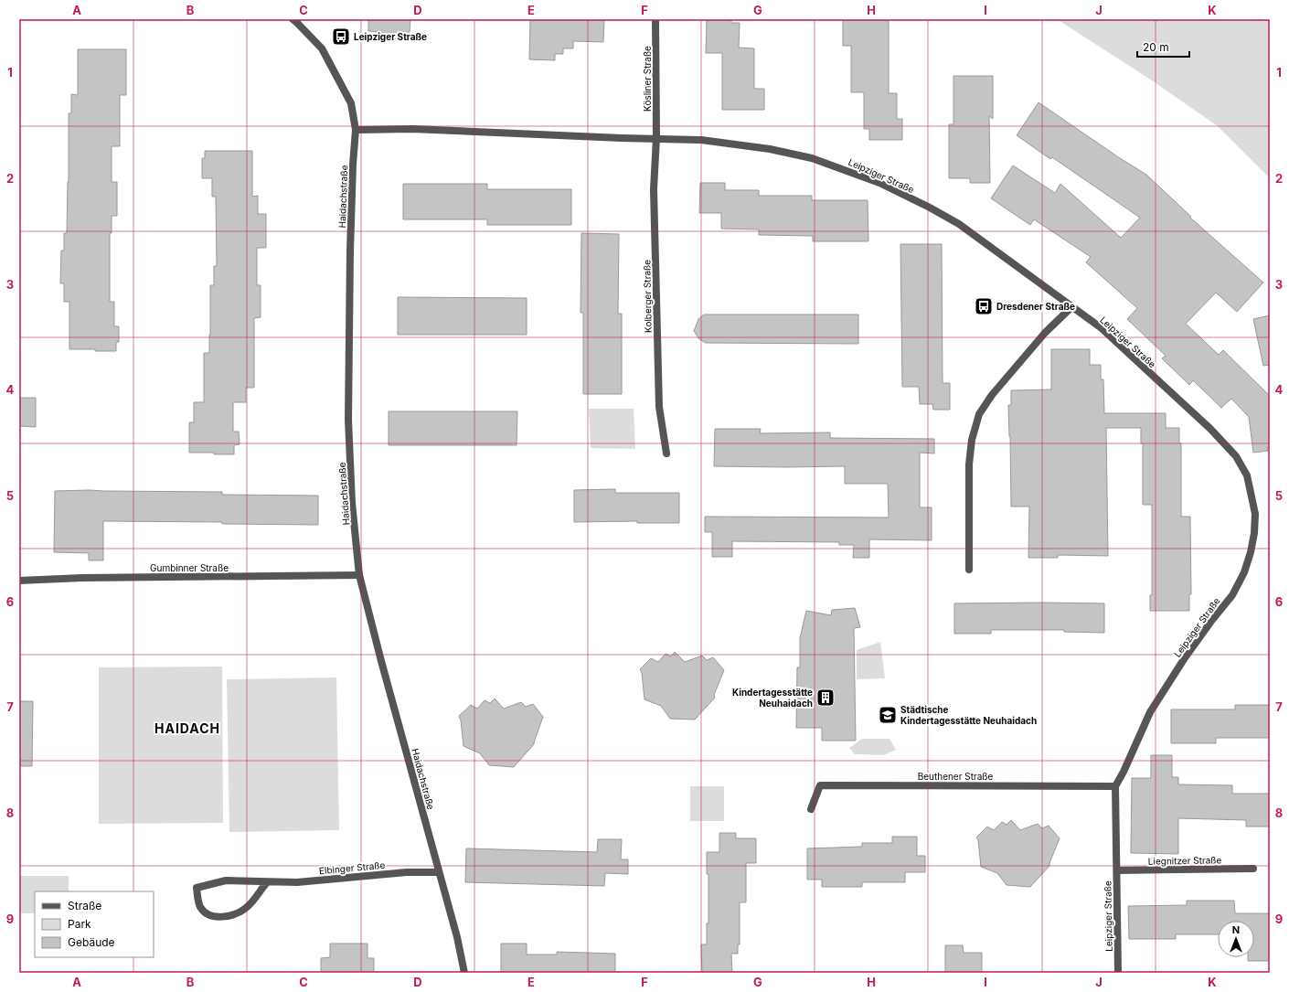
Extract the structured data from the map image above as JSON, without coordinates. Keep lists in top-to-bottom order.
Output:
{
  "streets": {
    "street": [
      "Kösliner Straße",
      "Leipziger Straße",
      "Haidachstraße",
      "Kolberger Straße",
      "Gumbinner Straße",
      "Beuthener Straße",
      "Liegnitzer Straße",
      "Elbinger Straße"
    ]
  },
  "crossings": [
    ["Kösliner Straße", "Leipziger Straße"],
    ["Kösliner Straße", "Kolberger Straße"],
    ["Leipziger Straße", "Haidachstraße"],
    ["Leipziger Straße", "Kolberger Straße"],
    ["Leipziger Straße", "Beuthener Straße"],
    ["Leipziger Straße", "Liegnitzer Straße"],
    ["Haidachstraße", "Gumbinner Straße"],
    ["Haidachstraße", "Elbinger Straße"]
  ],
  "districts": ["HAIDACH"],
  "places": {
    "bus stop": ["Leipziger Straße", "Dresdener Straße"],
    "building": ["Kindertagesstätte Neuhaidach"],
    "school or university": ["Städtische Kindertagesstätte Neuhaidach"]
  },
  "legend": ["Straße", "Park", "Gebäude"],
  "scale_bar": "20 m",
  "north": "top",
  "grid": {
    "columns": [
      "A",
      "B",
      "C",
      "D",
      "E",
      "F",
      "G",
      "H",
      "I",
      "J",
      "K"
    ],
    "rows": [
      "1",
      "2",
      "3",
      "4",
      "5",
      "6",
      "7",
      "8",
      "9"
    ]
  }
}
